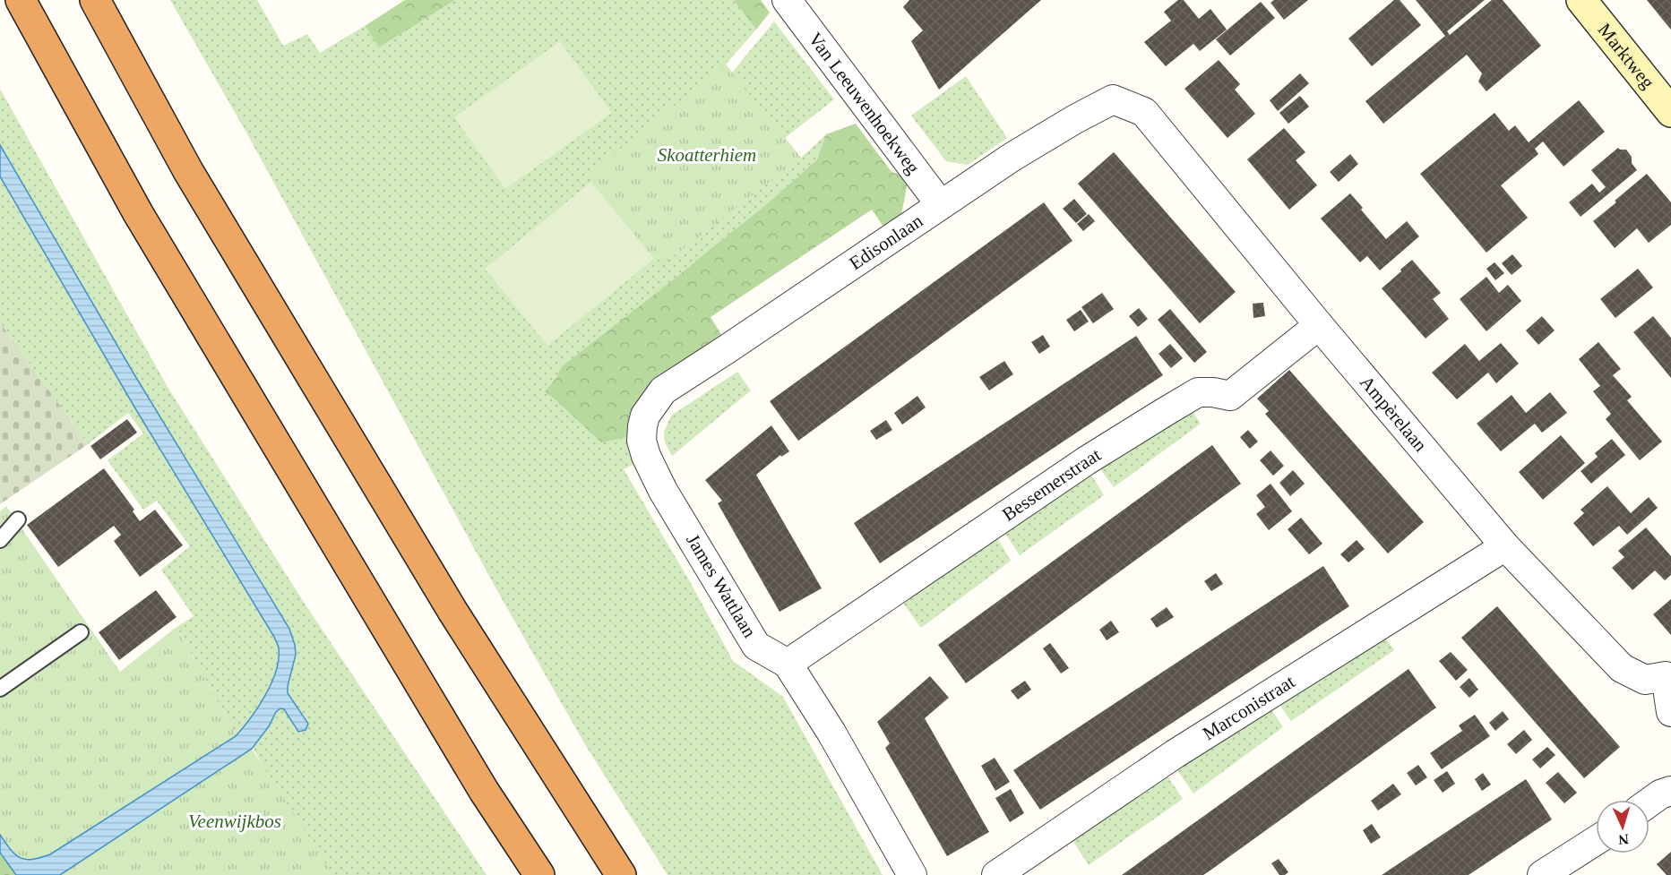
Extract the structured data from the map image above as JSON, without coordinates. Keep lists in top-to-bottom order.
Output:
{
  "streets": {
    "street": [
      "Marktweg",
      "Van Leeuwenhoekweg",
      "Edisonlaan",
      "Ampèrelaan",
      "Bessemerstraat",
      "James Wattlaan",
      "Marconistraat"
    ]
  },
  "crossings": [
    ["Van Leeuwenhoekweg", "Edisonlaan"],
    ["Edisonlaan", "Ampèrelaan"],
    ["Edisonlaan", "James Wattlaan"],
    ["Ampèrelaan", "Bessemerstraat"],
    ["Ampèrelaan", "Marconistraat"],
    ["Bessemerstraat", "James Wattlaan"]
  ],
  "parks": ["Skoatterhiem", "Veenwijkbos"],
  "north": "bottom"
}
